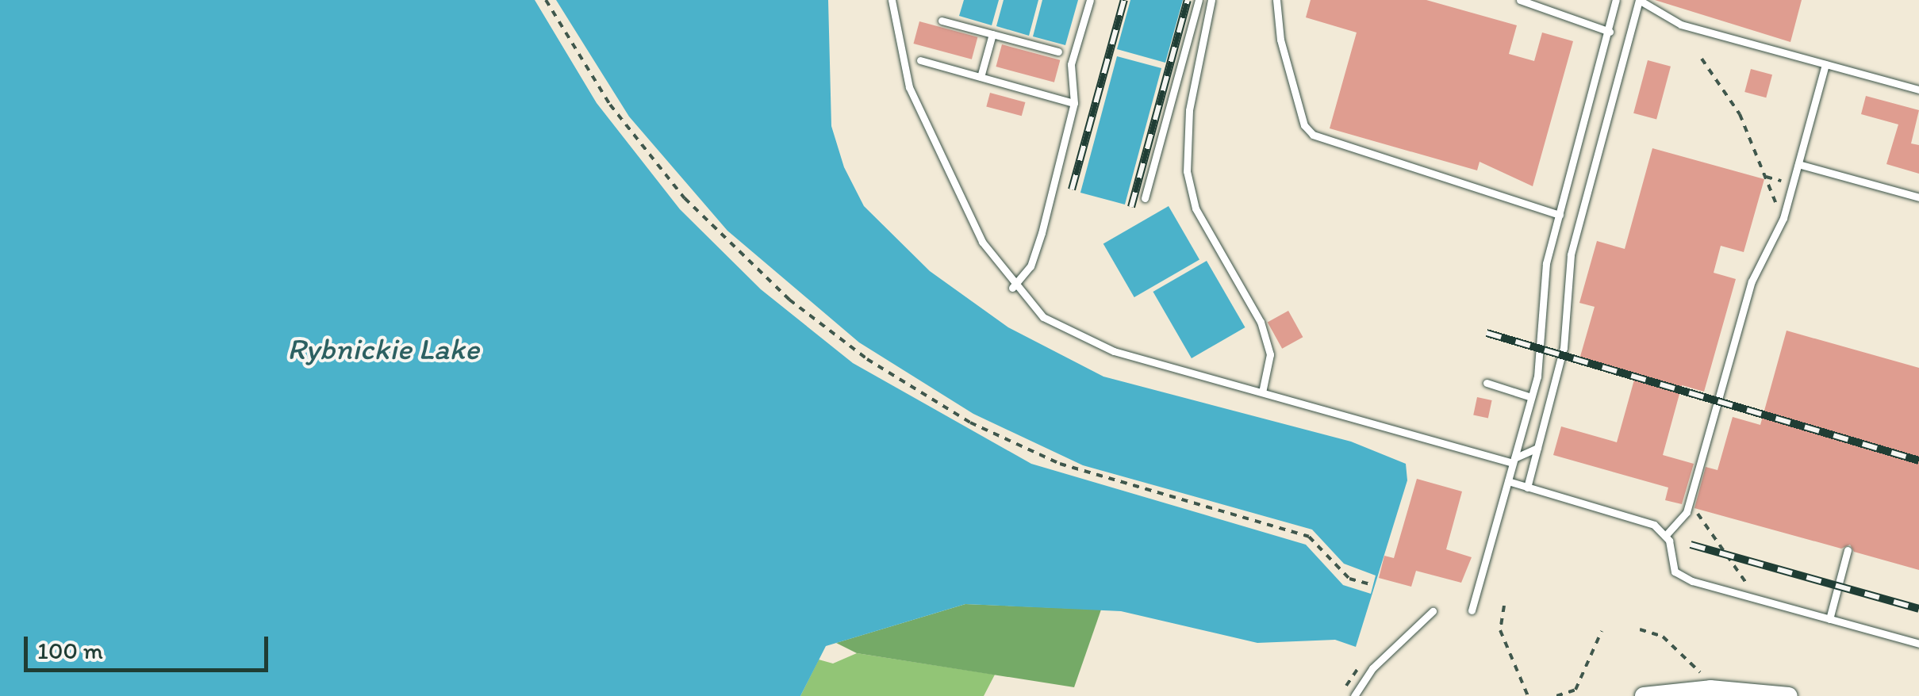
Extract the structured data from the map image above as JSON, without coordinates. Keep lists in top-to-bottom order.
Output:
{
  "water": ["Rybnickie Lake"],
  "scale_bar": "100 m"
}
